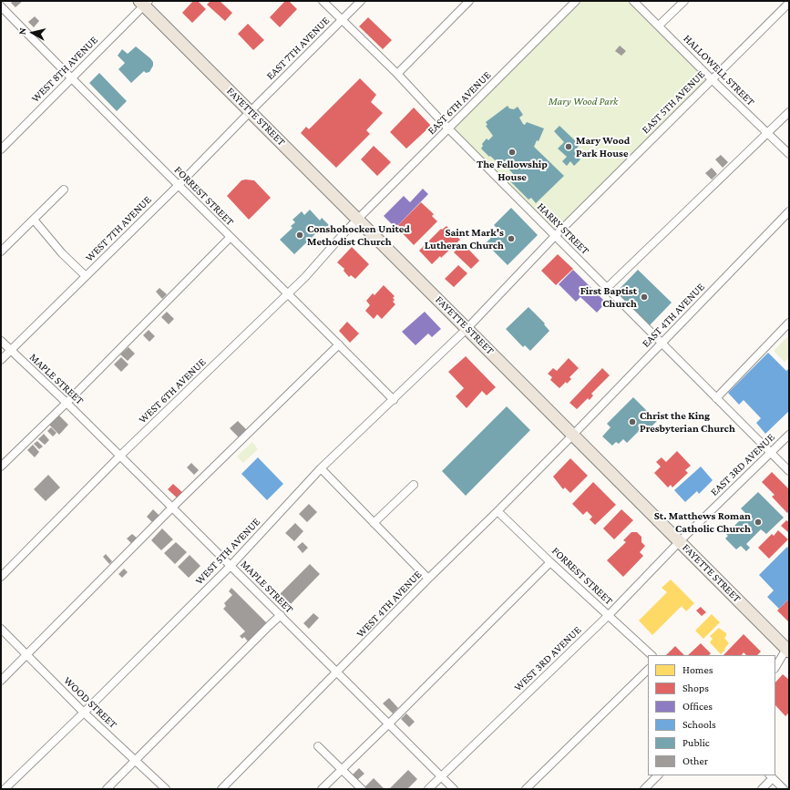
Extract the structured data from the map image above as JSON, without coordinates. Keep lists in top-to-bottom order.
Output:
{
  "streets": {
    "main road": ["FAYETTE STREET"],
    "street": [
      "EAST 7TH AVENUE",
      "WEST 8TH AVENUE",
      "HALLOWELL STREET",
      "EAST 5TH AVENUE",
      "EAST 6TH AVENUE",
      "FORREST STREET",
      "WEST 7TH AVENUE",
      "HARRY STREET",
      "EAST 4TH AVENUE",
      "MAPLE STREET",
      "WEST 6TH AVENUE",
      "EAST 3RD AVENUE",
      "WEST 5TH AVENUE",
      "WEST 4TH AVENUE",
      "WEST 3RD AVENUE",
      "WOOD STREET"
    ]
  },
  "crossings": [
    ["EAST 7TH AVENUE", "FAYETTE STREET"],
    ["EAST 7TH AVENUE", "WEST 7TH AVENUE"],
    ["EAST 7TH AVENUE", "HARRY STREET"],
    ["WEST 8TH AVENUE", "FAYETTE STREET"],
    ["WEST 8TH AVENUE", "FORREST STREET"],
    ["HALLOWELL STREET", "EAST 5TH AVENUE"],
    ["EAST 5TH AVENUE", "FAYETTE STREET"],
    ["EAST 5TH AVENUE", "HARRY STREET"],
    ["EAST 5TH AVENUE", "WEST 5TH AVENUE"],
    ["EAST 6TH AVENUE", "FAYETTE STREET"],
    ["EAST 6TH AVENUE", "HARRY STREET"],
    ["EAST 6TH AVENUE", "WEST 6TH AVENUE"],
    ["FAYETTE STREET", "WEST 7TH AVENUE"],
    ["FAYETTE STREET", "EAST 4TH AVENUE"],
    ["FAYETTE STREET", "WEST 6TH AVENUE"],
    ["FAYETTE STREET", "EAST 3RD AVENUE"],
    ["FAYETTE STREET", "WEST 5TH AVENUE"],
    ["FAYETTE STREET", "WEST 4TH AVENUE"],
    ["FAYETTE STREET", "WEST 3RD AVENUE"],
    ["FORREST STREET", "WEST 7TH AVENUE"],
    ["FORREST STREET", "WEST 6TH AVENUE"],
    ["FORREST STREET", "WEST 5TH AVENUE"],
    ["FORREST STREET", "WEST 4TH AVENUE"],
    ["FORREST STREET", "WEST 3RD AVENUE"],
    ["WEST 7TH AVENUE", "MAPLE STREET"],
    ["HARRY STREET", "EAST 4TH AVENUE"],
    ["HARRY STREET", "EAST 3RD AVENUE"],
    ["EAST 4TH AVENUE", "WEST 4TH AVENUE"],
    ["MAPLE STREET", "WEST 6TH AVENUE"],
    ["MAPLE STREET", "WEST 5TH AVENUE"],
    ["MAPLE STREET", "WEST 4TH AVENUE"],
    ["MAPLE STREET", "WEST 3RD AVENUE"],
    ["EAST 3RD AVENUE", "WEST 3RD AVENUE"],
    ["WEST 5TH AVENUE", "WOOD STREET"]
  ],
  "parks": ["Mary Wood Park"],
  "places": [
    "Mary Wood Park House",
    "The Fellowship House",
    "Conshohocken United Methodist Church",
    "Saint Mark's Lutheran Church",
    "First Baptist Church",
    "Christ the King Presbyterian Church",
    "St. Matthews Roman Catholic Church"
  ],
  "legend": [
    "Homes",
    "Shops",
    "Offices",
    "Schools",
    "Public",
    "Other"
  ],
  "north": "left"
}
